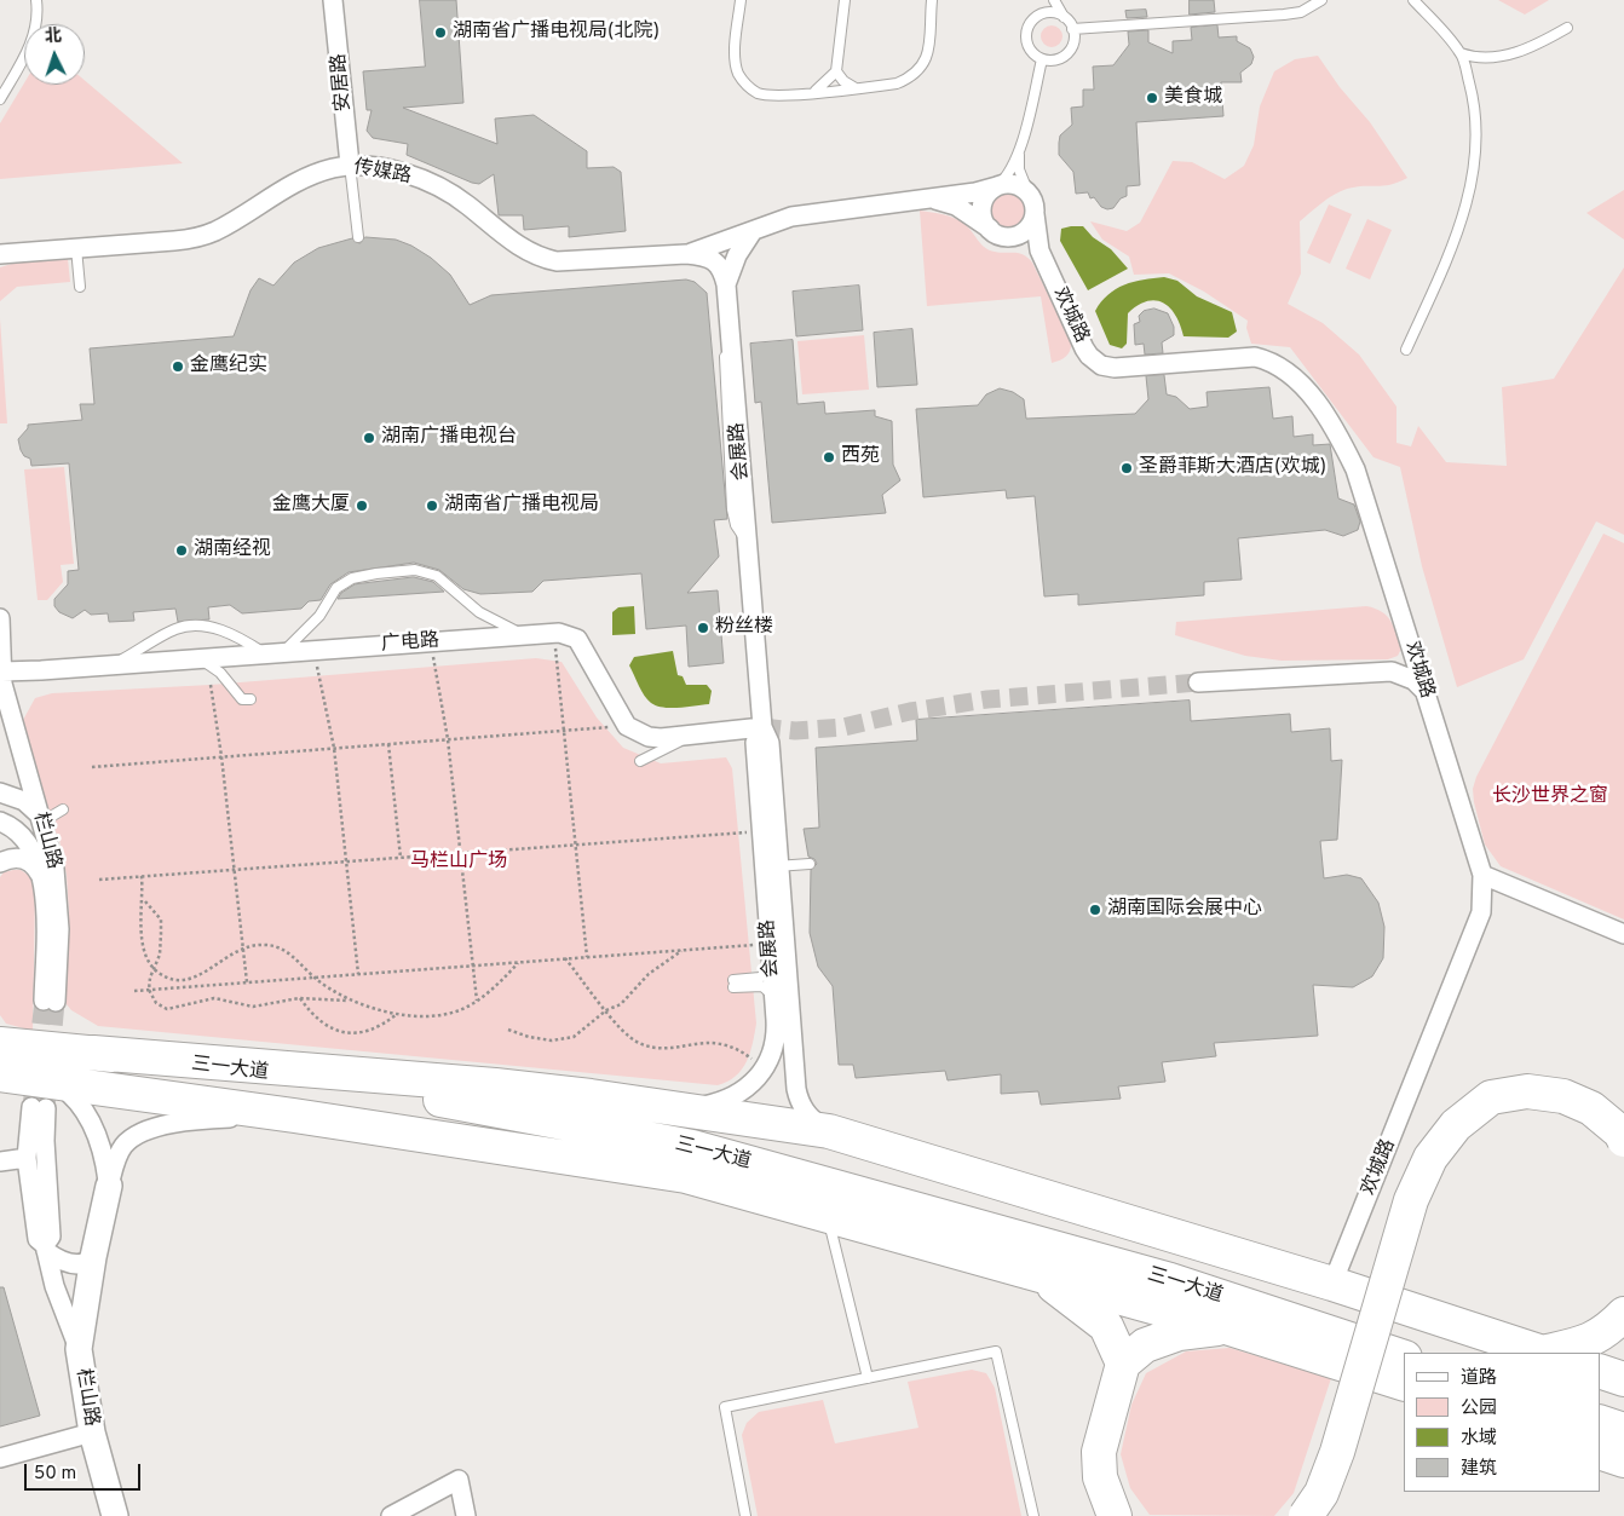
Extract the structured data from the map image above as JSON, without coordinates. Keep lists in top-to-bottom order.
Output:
{
  "streets": {
    "highway": ["三一大道"],
    "street": [
      "安居路",
      "传媒路",
      "欢城路",
      "会展路",
      "广电路",
      "栏山路"
    ]
  },
  "crossings": [
    ["安居路", "传媒路"],
    ["广电路", "栏山路"],
    ["栏山路", "三一大道"]
  ],
  "parks": ["长沙世界之窗", "马栏山广场"],
  "places": [
    "湖南省广播电视局(北院)",
    "美食城",
    "金鹰纪实",
    "湖南广播电视台",
    "西苑",
    "圣爵菲斯大酒店(欢城)",
    "金鹰大厦",
    "湖南省广播电视局",
    "湖南经视",
    "粉丝楼",
    "湖南国际会展中心"
  ],
  "legend": [
    "道路",
    "公园",
    "水域",
    "建筑"
  ],
  "scale_bar": "50 m",
  "north": "top"
}
